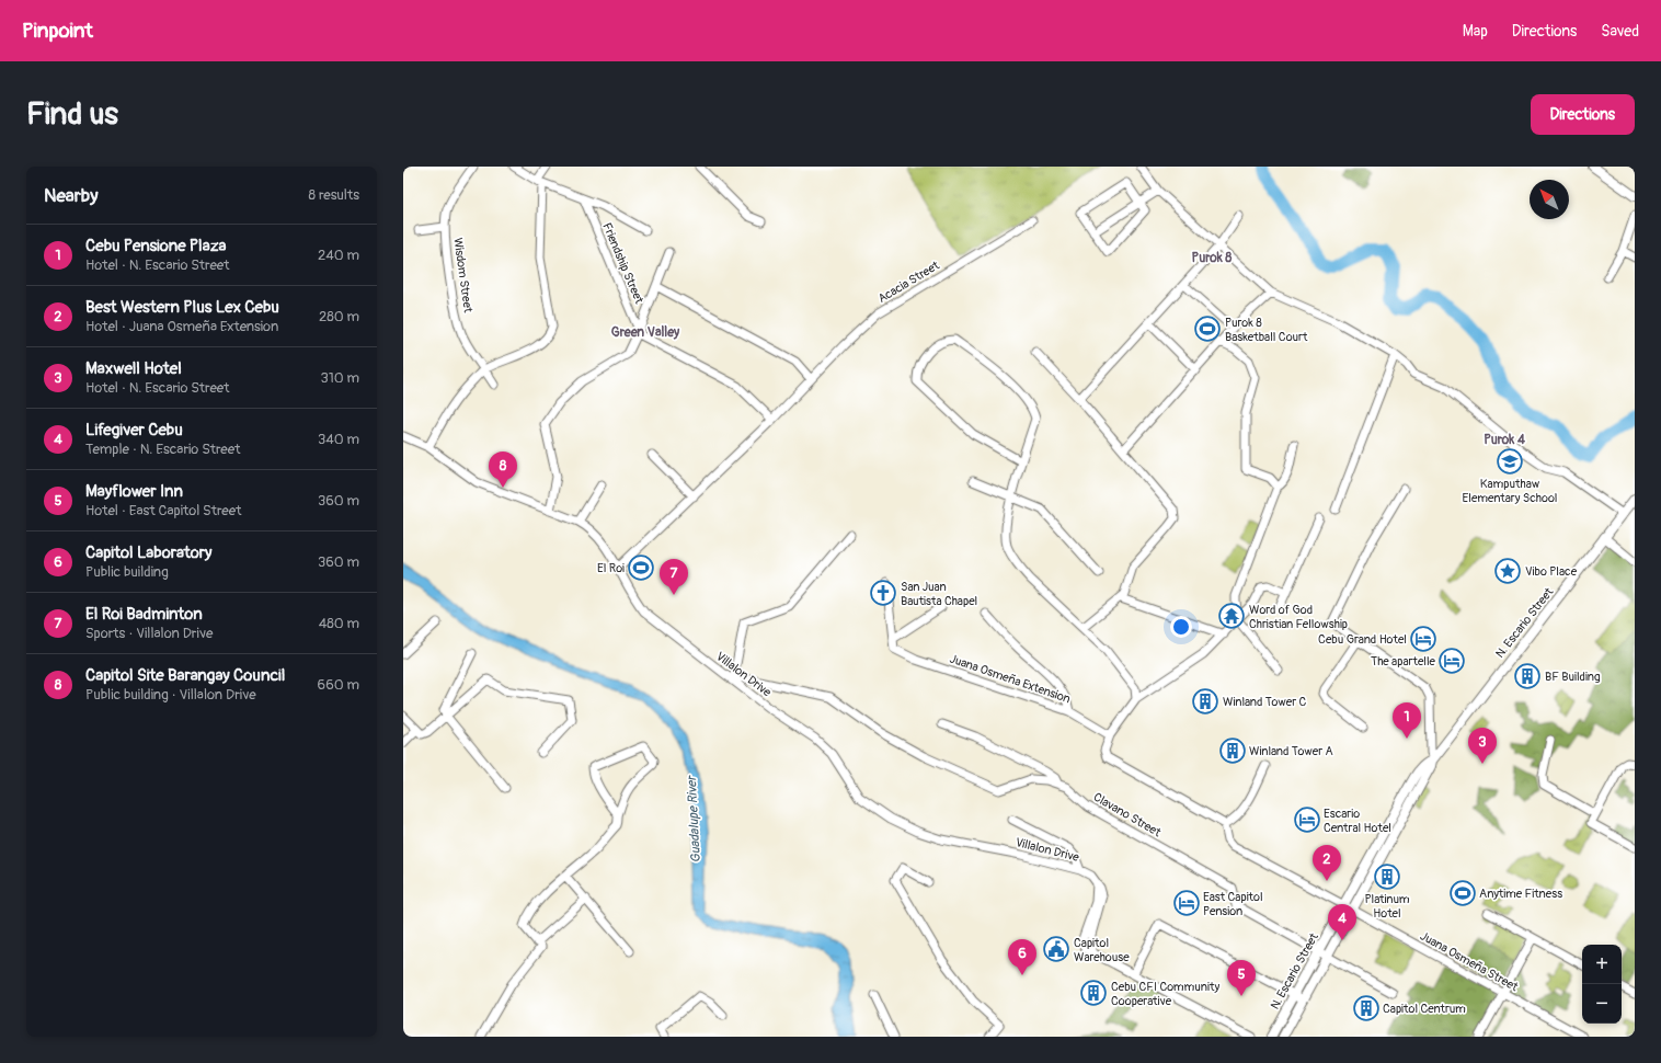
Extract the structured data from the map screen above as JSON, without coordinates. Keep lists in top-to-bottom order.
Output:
{
  "streets": {
    "main road": ["N. Escario Street"],
    "street": [
      "Friendship Street",
      "Wisdom Street",
      "Acacia Street",
      "Villalon Drive",
      "Juana Osmeña Extension",
      "Clavano Street",
      "Juana Osmeña Street"
    ]
  },
  "crossings": [
    ["Friendship Street", "Acacia Street"],
    ["Acacia Street", "Villalon Drive"],
    ["N. Escario Street", "Clavano Street"],
    ["N. Escario Street", "Juana Osmeña Street"],
    ["Villalon Drive", "Clavano Street"]
  ],
  "districts": ["Purok 8", "Green Valley", "Purok 4"],
  "water": ["Guadalupe River"],
  "places": {
    "sports": ["Purok 8 Basketball Court", "El Roi", "Anytime Fitness"],
    "school or university": ["Kamputhaw Elementary School"],
    "place": ["Vibo Place"],
    "church": ["San Juan Bautista Chapel"],
    "temple": ["Word of God Christian Fellowship"],
    "hotel": [
      "Cebu Grand Hotel",
      "The apartelle",
      "Escario Central Hotel",
      "East Capitol Pension"
    ],
    "building": [
      "BF Building",
      "Winland Tower C",
      "Winland Tower A",
      "Platinum Hotel",
      "Cebu CFI Community Cooperative",
      "Capitol Centrum"
    ],
    "public building": ["Capitol Warehouse"]
  },
  "north": "top left",
  "page": {
    "header": "Pinpoint",
    "nav": ["Map", "Directions", "Saved"],
    "buttons": "Directions",
    "title": "Find us",
    "heading": ["Nearby", "8 results"],
    "list": [
      {
        "mark": "1",
        "name": "Cebu Pensione Plaza",
        "note": "Hotel · N. Escario Street",
        "value": "240 m"
      },
      {
        "mark": "2",
        "name": "Best Western Plus Lex Cebu",
        "note": "Hotel · Juana Osmeña Extension",
        "value": "280 m"
      },
      {
        "mark": "3",
        "name": "Maxwell Hotel",
        "note": "Hotel · N. Escario Street",
        "value": "310 m"
      },
      {
        "mark": "4",
        "name": "Lifegiver Cebu",
        "note": "Temple · N. Escario Street",
        "value": "340 m"
      },
      {
        "mark": "5",
        "name": "Mayflower Inn",
        "note": "Hotel · East Capitol Street",
        "value": "360 m"
      },
      {
        "mark": "6",
        "name": "Capitol Laboratory",
        "note": "Public building",
        "value": "360 m"
      },
      {
        "mark": "7",
        "name": "El Roi Badminton",
        "note": "Sports · Villalon Drive",
        "value": "480 m"
      },
      {
        "mark": "8",
        "name": "Capitol Site Barangay Council",
        "note": "Public building · Villalon Drive",
        "value": "660 m"
      }
    ],
    "pins": [
      "8",
      "7",
      "1",
      "3",
      "2",
      "4",
      "6",
      "5"
    ],
    "map_buttons": ["+", "−"]
  }
}
